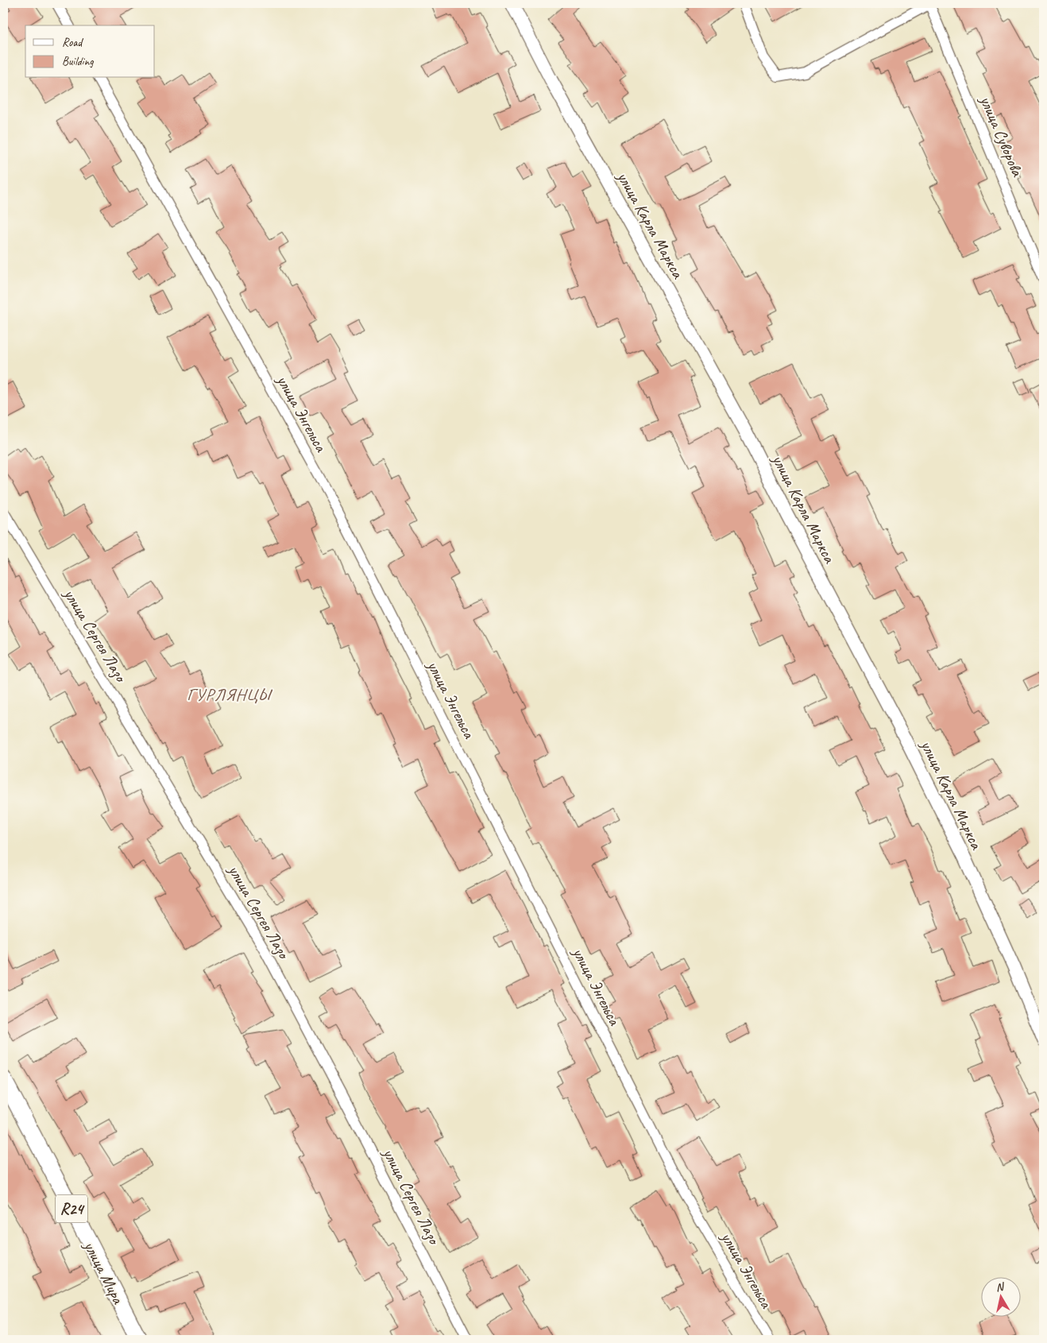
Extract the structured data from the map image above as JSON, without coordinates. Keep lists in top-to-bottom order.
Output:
{
  "streets": {
    "main road": ["R24", "улица Мира"],
    "street": [
      "улица Суворова",
      "улица Карла Маркса",
      "улица Энгельса",
      "улица Сергея Лазо"
    ]
  },
  "districts": ["ГУРЛЯНЦЫ"],
  "legend": ["Road", "Building"],
  "north": "top"
}
